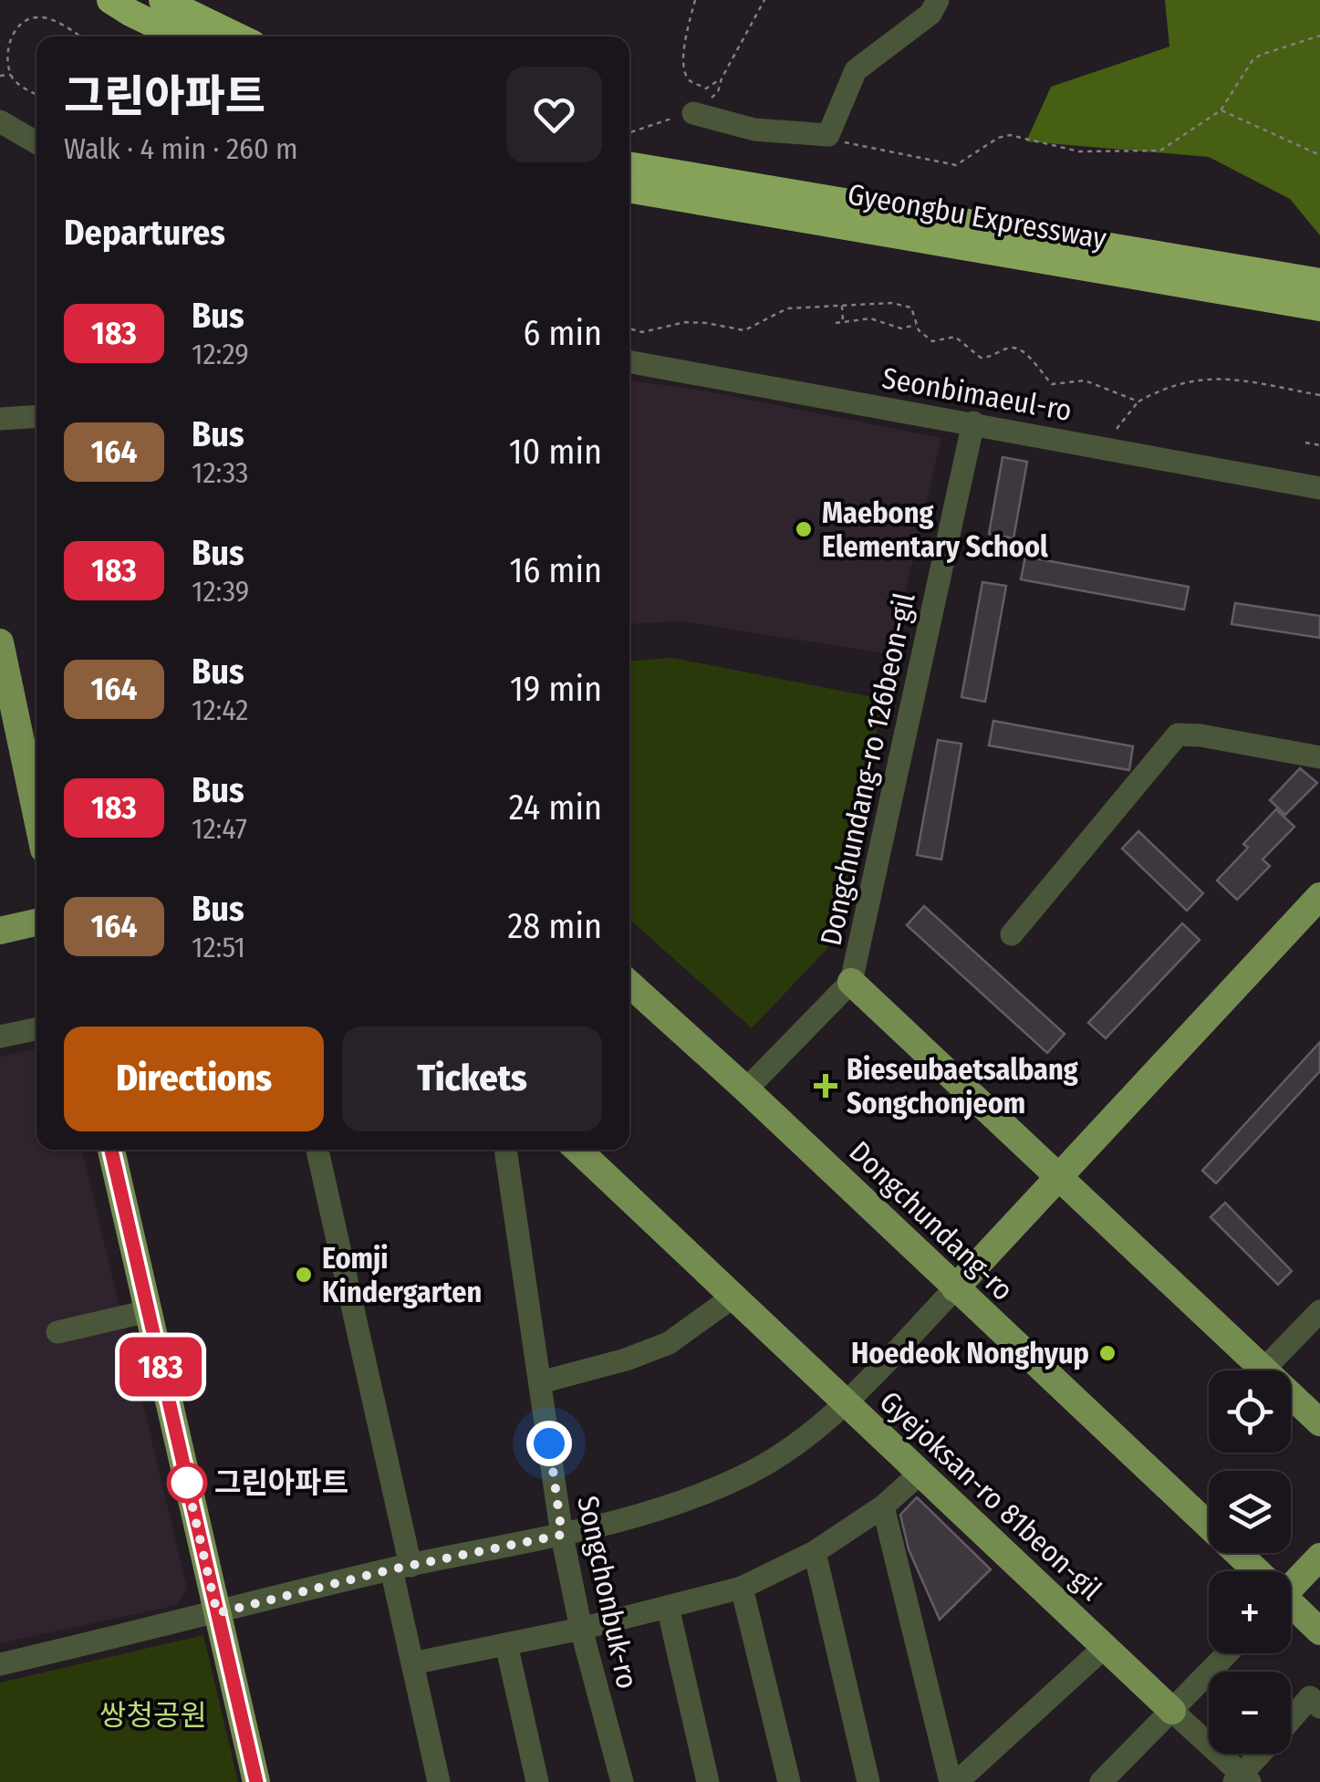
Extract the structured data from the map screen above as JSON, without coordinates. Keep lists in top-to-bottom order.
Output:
{
  "streets": {
    "highway": ["Gyeongbu Expressway"],
    "main road": ["Dongchundang-ro", "Gyejoksan-ro 81beon-gil"],
    "street": ["Seonbimaeul-ro", "Dongchundang-ro 126beon-gil", "Songchonbuk-ro"]
  },
  "crossings": [
    ["Seonbimaeul-ro", "Dongchundang-ro 126beon-gil"],
    ["Dongchundang-ro 126beon-gil", "Dongchundang-ro"]
  ],
  "parks": ["쌍청공원"],
  "places": {
    "other": [
      "Maebong Elementary School",
      "Eomji Kindergarten",
      "Hoedeok Nonghyup",
      "그린아파트"
    ],
    "health": ["Bieseubaetsalbang Songchonjeom"]
  },
  "lines": ["bus line 183"],
  "page": {
    "on_map": "183",
    "heading": [
      ["그린아파트", "Walk · 4 min · 260 m"],
      "Departures"
    ],
    "list": [
      {
        "mark": "183",
        "name": "Bus",
        "note": "12:29",
        "value": "6 min"
      },
      {
        "mark": "164",
        "name": "Bus",
        "note": "12:33",
        "value": "10 min"
      },
      {
        "mark": "183",
        "name": "Bus",
        "note": "12:39",
        "value": "16 min"
      },
      {
        "mark": "164",
        "name": "Bus",
        "note": "12:42",
        "value": "19 min"
      },
      {
        "mark": "183",
        "name": "Bus",
        "note": "12:47",
        "value": "24 min"
      },
      {
        "mark": "164",
        "name": "Bus",
        "note": "12:51",
        "value": "28 min"
      }
    ],
    "buttons": ["Directions", "Tickets"],
    "map_buttons": ["+", "−"]
  }
}
